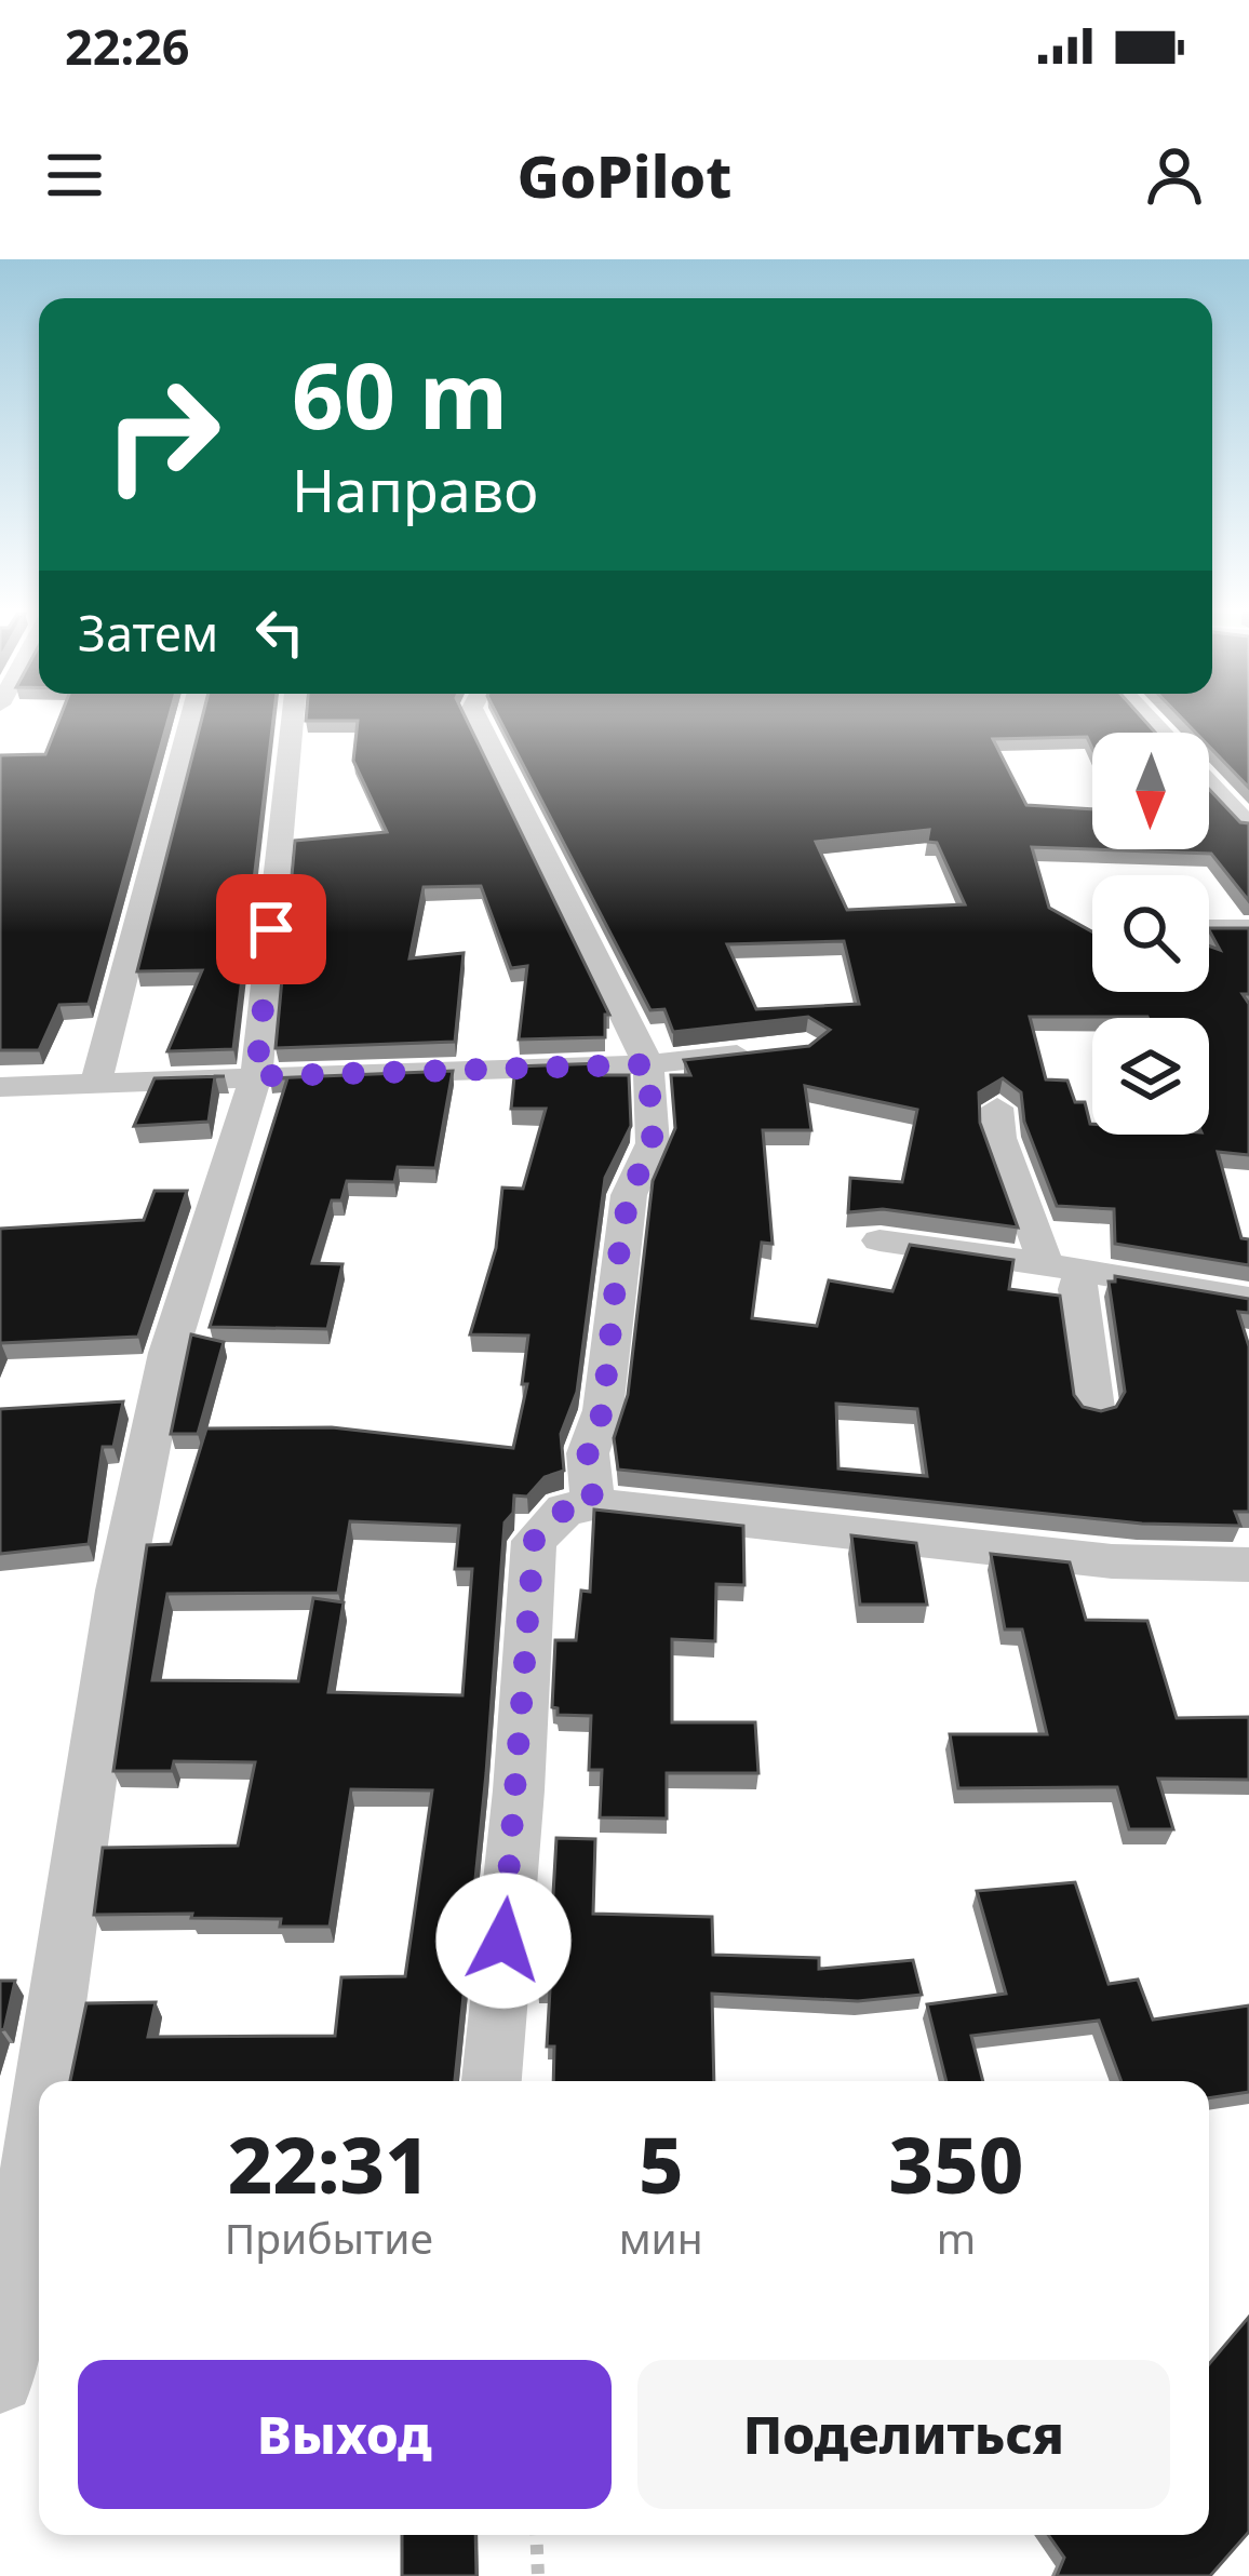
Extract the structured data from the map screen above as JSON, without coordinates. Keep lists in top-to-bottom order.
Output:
{
  "north": "bottom",
  "page": {
    "status": "22:26",
    "header": "GoPilot",
    "turn": ["60 m", "Направо"],
    "then": "Затем",
    "eta": [
      "22:31",
      "Прибытие",
      "5",
      "мин",
      "350",
      "m"
    ],
    "buttons": ["Выход", "Поделиться"]
  }
}
